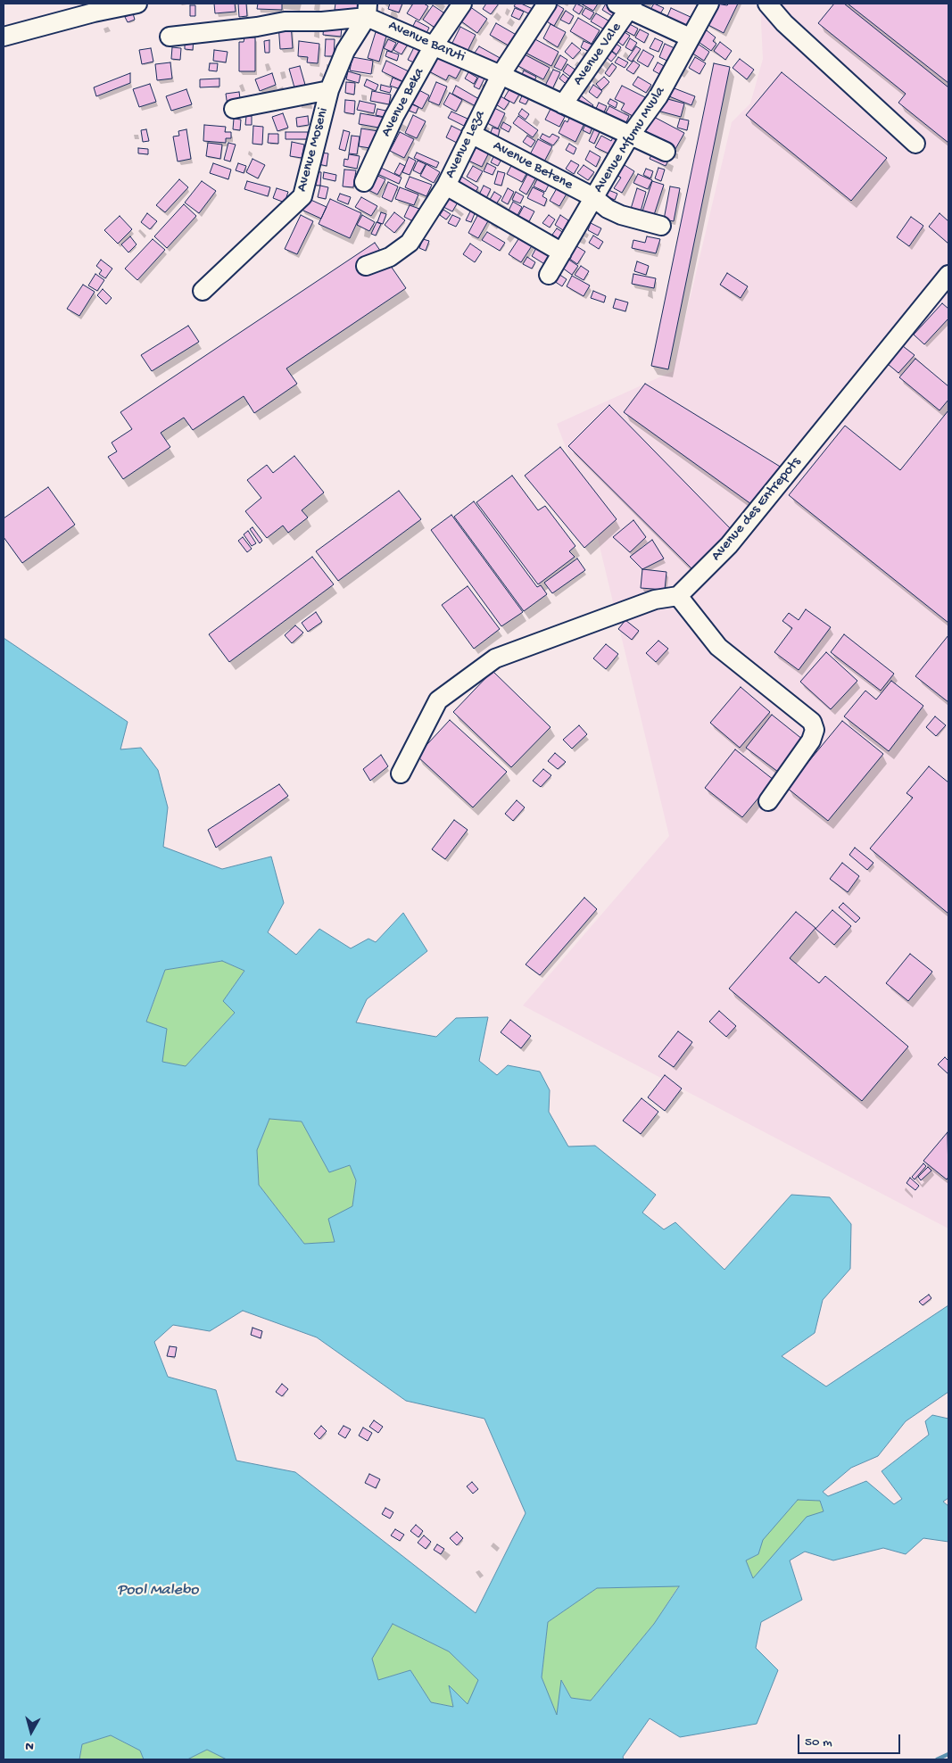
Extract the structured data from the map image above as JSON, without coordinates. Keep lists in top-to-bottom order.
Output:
{
  "streets": {
    "street": [
      "Avenue Baruti",
      "Avenue Vale",
      "Avenue Beka",
      "Avenue Mfumu Mvula",
      "Avenue Leza",
      "Avenue Moseni",
      "Avenue Betene",
      "Avenue des Entrepots"
    ]
  },
  "crossings": [
    ["Avenue Baruti", "Avenue Vale"],
    ["Avenue Baruti", "Avenue Beka"],
    ["Avenue Baruti", "Avenue Mfumu Mvula"],
    ["Avenue Baruti", "Avenue Leza"],
    ["Avenue Baruti", "Avenue Moseni"],
    ["Avenue Mfumu Mvula", "Avenue Betene"],
    ["Avenue Leza", "Avenue Betene"]
  ],
  "water": ["Pool Malebo"],
  "scale_bar": "50 m",
  "north": "bottom"
}
